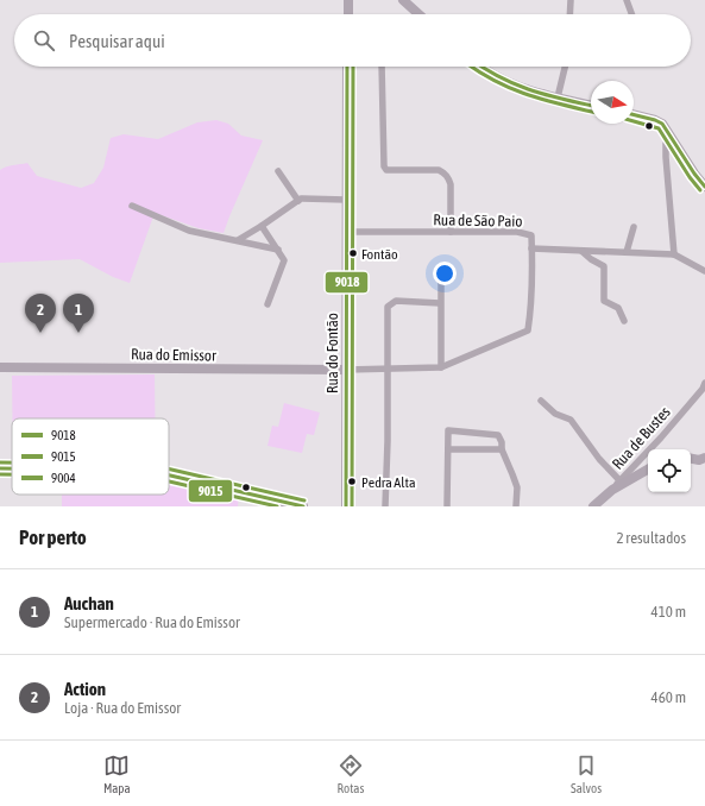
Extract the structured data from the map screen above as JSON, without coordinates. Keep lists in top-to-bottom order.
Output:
{
  "streets": {
    "main road": ["Rua do Fontão", "Rua do Emissor", "Rua de Bustes"],
    "street": ["Rua de São Paio"]
  },
  "crossings": [
    ["Rua de São Paio", "Rua do Fontão"],
    ["Rua do Fontão", "Rua do Emissor"]
  ],
  "places": ["Fontão", "Pedra Alta"],
  "lines": ["transit line 9018", "transit line 9015", "transit line 9004"],
  "legend": ["9018", "9015", "9004"],
  "north": "right",
  "page": {
    "search": "Pesquisar aqui",
    "pins": ["1", "2"],
    "heading": ["Por perto", "2 resultados"],
    "list": [
      {
        "mark": "1",
        "name": "Auchan",
        "note": "Supermercado · Rua do Emissor",
        "value": "410 m"
      },
      {
        "mark": "2",
        "name": "Action",
        "note": "Loja · Rua do Emissor",
        "value": "460 m"
      }
    ],
    "nav": ["Mapa", "Rotas", "Salvos"]
  }
}
